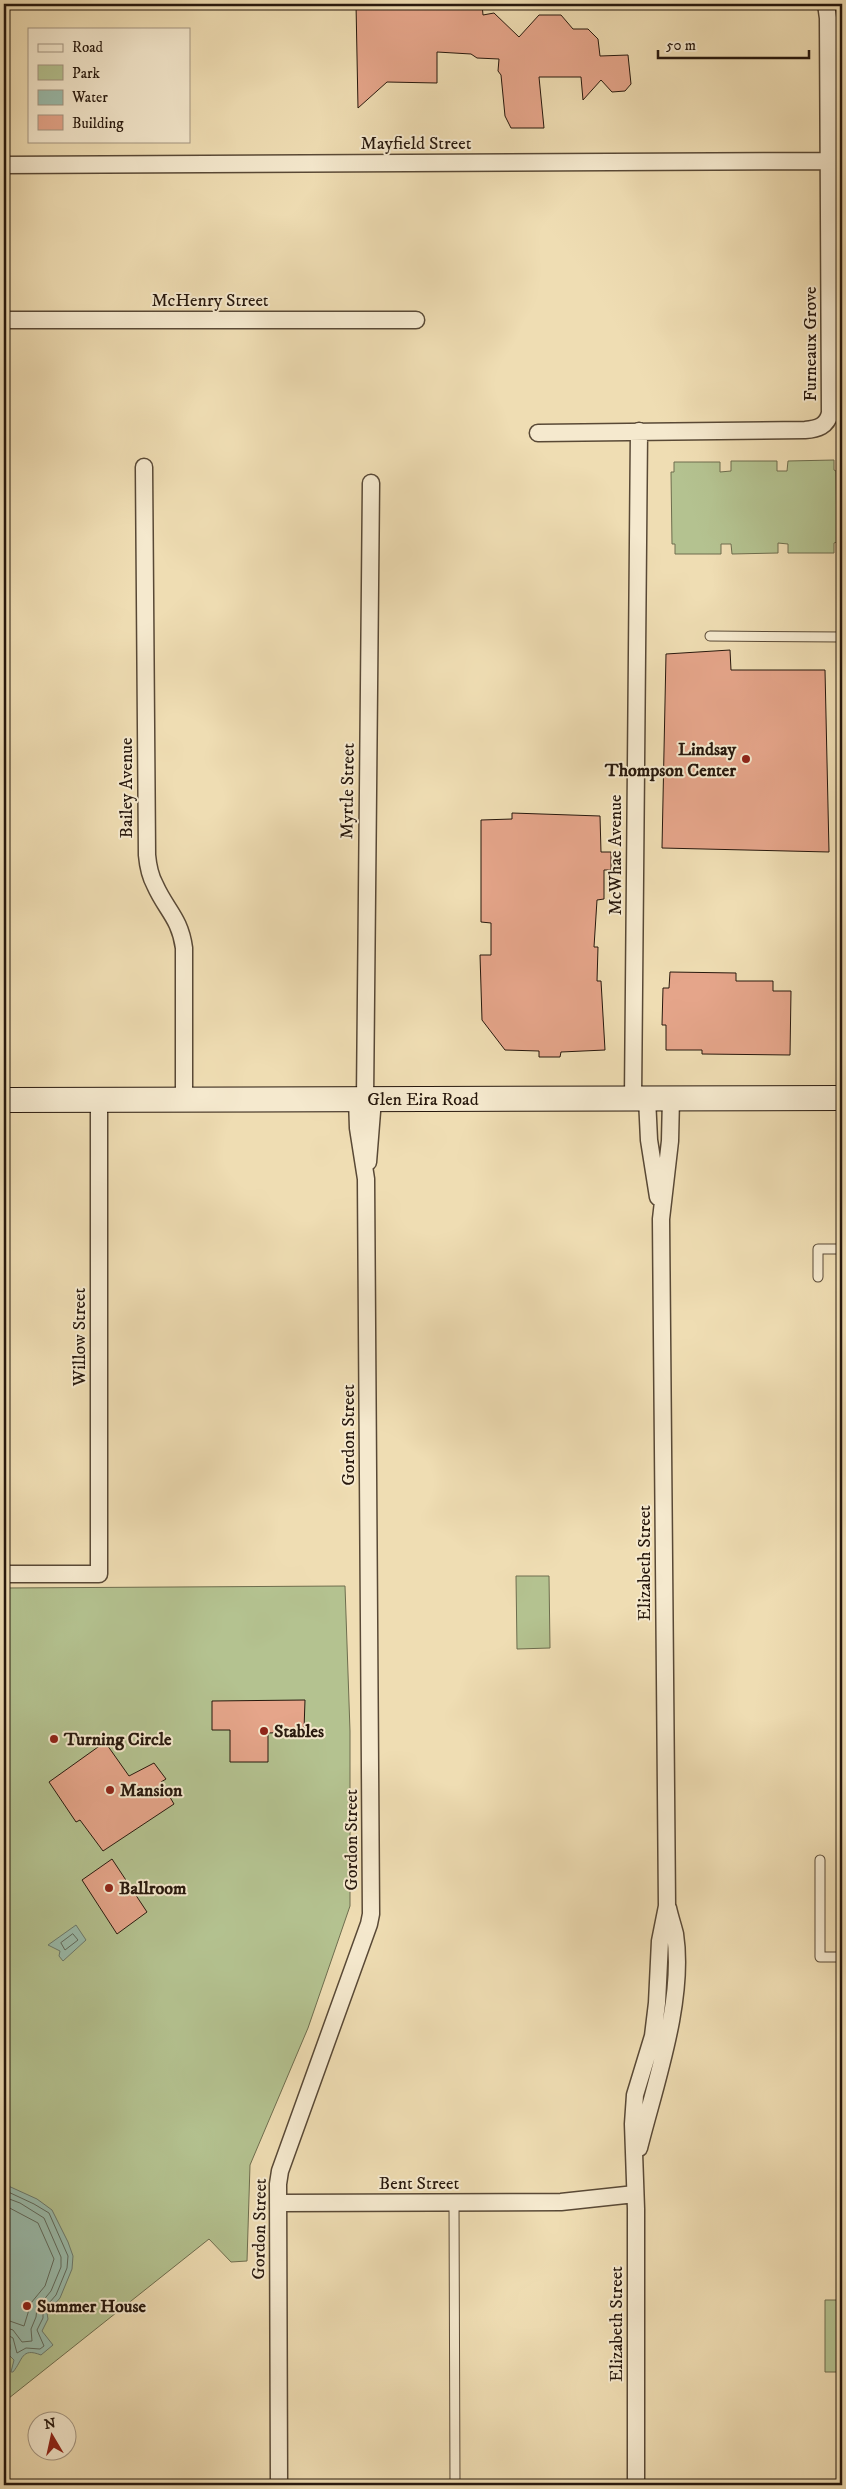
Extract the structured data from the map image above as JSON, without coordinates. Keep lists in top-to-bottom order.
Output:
{
  "streets": {
    "main road": ["Glen Eira Road"],
    "street": [
      "Mayfield Street",
      "McHenry Street",
      "Furneaux Grove",
      "Bailey Avenue",
      "Myrtle Street",
      "McWhae Avenue",
      "Willow Street",
      "Gordon Street",
      "Elizabeth Street",
      "Bent Street"
    ]
  },
  "crossings": [
    ["Mayfield Street", "Furneaux Grove"],
    ["Furneaux Grove", "McWhae Avenue"],
    ["Bailey Avenue", "Glen Eira Road"],
    ["Myrtle Street", "Glen Eira Road"],
    ["Myrtle Street", "Gordon Street"],
    ["McWhae Avenue", "Glen Eira Road"],
    ["McWhae Avenue", "Elizabeth Street"],
    ["Glen Eira Road", "Willow Street"],
    ["Glen Eira Road", "Gordon Street"],
    ["Glen Eira Road", "Elizabeth Street"],
    ["Gordon Street", "Bent Street"],
    ["Elizabeth Street", "Bent Street"]
  ],
  "places": [
    "Lindsay Thompson Center",
    "Stables",
    "Turning Circle",
    "Mansion",
    "Ballroom",
    "Summer House"
  ],
  "legend": [
    "Road",
    "Park",
    "Water",
    "Building"
  ],
  "scale_bar": "50 m",
  "north": "top"
}
